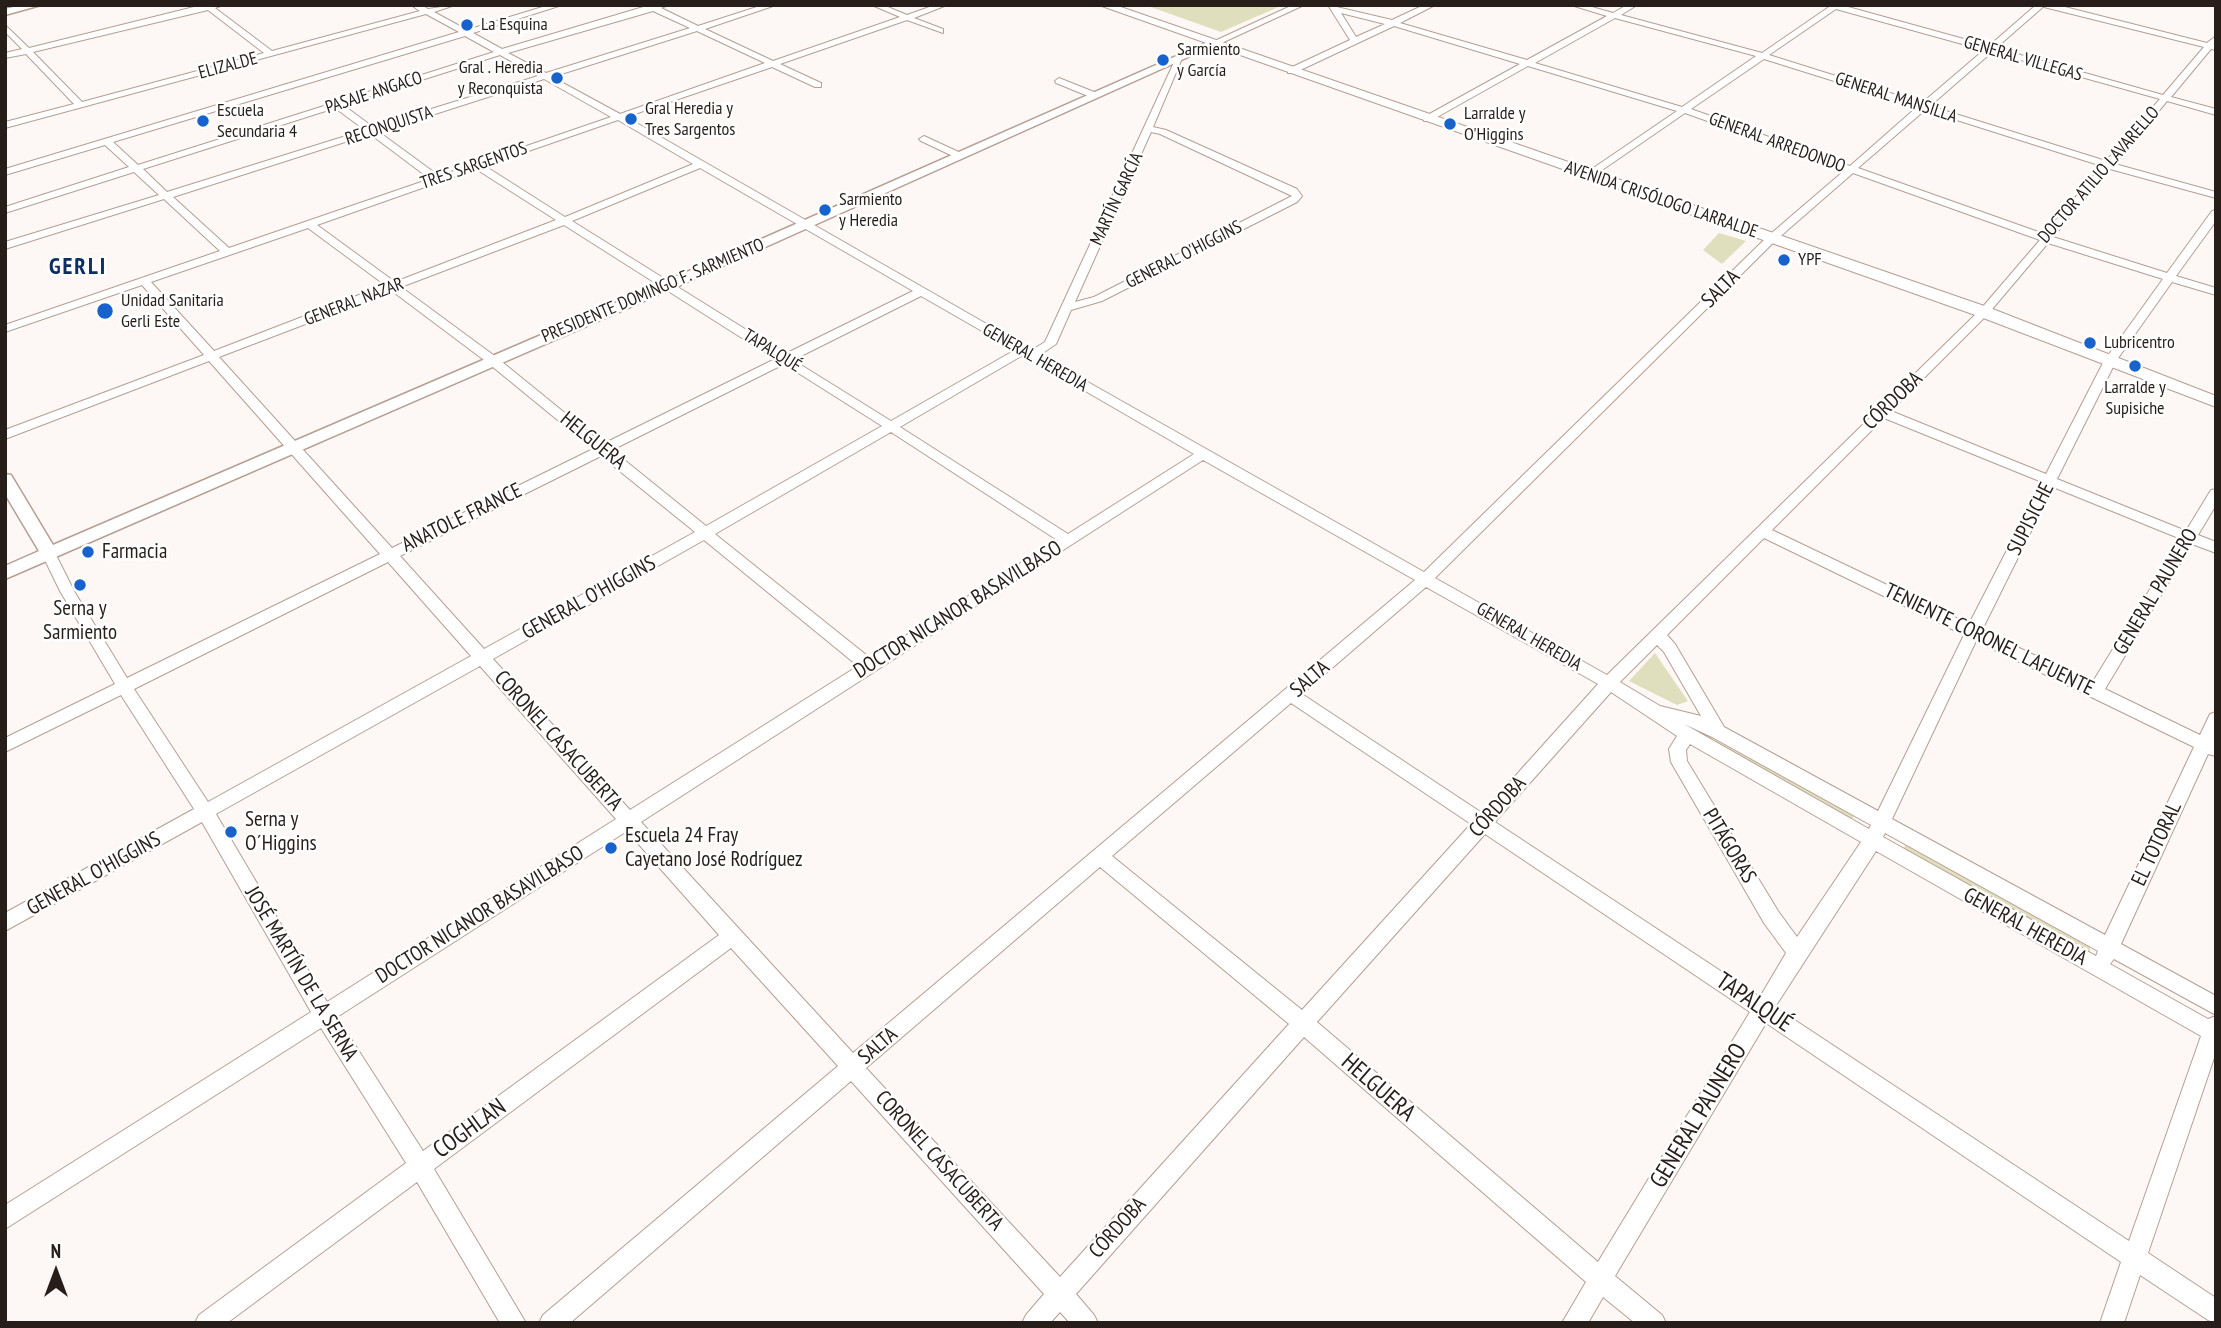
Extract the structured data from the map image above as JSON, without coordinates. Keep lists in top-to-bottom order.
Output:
{
  "streets": {
    "main road": ["AVENIDA CRISÓLOGO LARRALDE"],
    "street": [
      "GENERAL VILLEGAS",
      "ELIZALDE",
      "PASAJE ANGACO",
      "GENERAL MANSILLA",
      "RECONQUISTA",
      "GENERAL ARREDONDO",
      "TRES SARGENTOS",
      "DOCTOR ATILIO LAVARELLO",
      "MARTÍN GARCÍA",
      "GENERAL O'HIGGINS",
      "SALTA",
      "PRESIDENTE DOMINGO F. SARMIENTO",
      "GENERAL NAZAR",
      "TAPALQUÉ",
      "GENERAL HEREDIA",
      "CÓRDOBA",
      "HELGUERA",
      "ANATOLE FRANCE",
      "SUPISICHE",
      "GENERAL PAUNERO",
      "DOCTOR NICANOR BASAVILBASO",
      "TENIENTE CORONEL LAFUENTE",
      "CORONEL CASACUBERTA",
      "EL TOTORAL",
      "PITÁGORAS",
      "JOSÉ MARTÍN DE LA SERNA",
      "COGHLAN"
    ]
  },
  "crossings": [
    ["GENERAL VILLEGAS", "DOCTOR ATILIO LAVARELLO"],
    ["GENERAL VILLEGAS", "SALTA"],
    ["ELIZALDE", "GENERAL HEREDIA"],
    ["PASAJE ANGACO", "GENERAL HEREDIA"],
    ["GENERAL MANSILLA", "DOCTOR ATILIO LAVARELLO"],
    ["GENERAL MANSILLA", "SALTA"],
    ["RECONQUISTA", "GENERAL HEREDIA"],
    ["GENERAL ARREDONDO", "DOCTOR ATILIO LAVARELLO"],
    ["GENERAL ARREDONDO", "SALTA"],
    ["GENERAL ARREDONDO", "SUPISICHE"],
    ["TRES SARGENTOS", "TAPALQUÉ"],
    ["TRES SARGENTOS", "GENERAL HEREDIA"],
    ["TRES SARGENTOS", "HELGUERA"],
    ["TRES SARGENTOS", "CORONEL CASACUBERTA"],
    ["DOCTOR ATILIO LAVARELLO", "AVENIDA CRISÓLOGO LARRALDE"],
    ["DOCTOR ATILIO LAVARELLO", "CÓRDOBA"],
    ["MARTÍN GARCÍA", "AVENIDA CRISÓLOGO LARRALDE"],
    ["MARTÍN GARCÍA", "GENERAL O'HIGGINS"],
    ["MARTÍN GARCÍA", "PRESIDENTE DOMINGO F. SARMIENTO"],
    ["MARTÍN GARCÍA", "GENERAL HEREDIA"],
    ["AVENIDA CRISÓLOGO LARRALDE", "SALTA"],
    ["AVENIDA CRISÓLOGO LARRALDE", "PRESIDENTE DOMINGO F. SARMIENTO"],
    ["AVENIDA CRISÓLOGO LARRALDE", "CÓRDOBA"],
    ["AVENIDA CRISÓLOGO LARRALDE", "SUPISICHE"],
    ["GENERAL O'HIGGINS", "TAPALQUÉ"],
    ["GENERAL O'HIGGINS", "GENERAL HEREDIA"],
    ["GENERAL O'HIGGINS", "HELGUERA"],
    ["GENERAL O'HIGGINS", "CORONEL CASACUBERTA"],
    ["GENERAL O'HIGGINS", "JOSÉ MARTÍN DE LA SERNA"],
    ["SALTA", "TAPALQUÉ"],
    ["SALTA", "GENERAL HEREDIA"],
    ["SALTA", "HELGUERA"],
    ["SALTA", "CORONEL CASACUBERTA"],
    ["PRESIDENTE DOMINGO F. SARMIENTO", "TAPALQUÉ"],
    ["PRESIDENTE DOMINGO F. SARMIENTO", "GENERAL HEREDIA"],
    ["PRESIDENTE DOMINGO F. SARMIENTO", "HELGUERA"],
    ["PRESIDENTE DOMINGO F. SARMIENTO", "CORONEL CASACUBERTA"],
    ["PRESIDENTE DOMINGO F. SARMIENTO", "JOSÉ MARTÍN DE LA SERNA"],
    ["GENERAL NAZAR", "TAPALQUÉ"],
    ["GENERAL NAZAR", "GENERAL HEREDIA"],
    ["GENERAL NAZAR", "HELGUERA"],
    ["GENERAL NAZAR", "CORONEL CASACUBERTA"],
    ["TAPALQUÉ", "CÓRDOBA"],
    ["TAPALQUÉ", "ANATOLE FRANCE"],
    ["TAPALQUÉ", "GENERAL PAUNERO"],
    ["TAPALQUÉ", "DOCTOR NICANOR BASAVILBASO"],
    ["GENERAL HEREDIA", "CÓRDOBA"],
    ["GENERAL HEREDIA", "ANATOLE FRANCE"],
    ["GENERAL HEREDIA", "SUPISICHE"],
    ["GENERAL HEREDIA", "GENERAL PAUNERO"],
    ["GENERAL HEREDIA", "DOCTOR NICANOR BASAVILBASO"],
    ["GENERAL HEREDIA", "EL TOTORAL"],
    ["GENERAL HEREDIA", "PITÁGORAS"],
    ["CÓRDOBA", "HELGUERA"],
    ["CÓRDOBA", "TENIENTE CORONEL LAFUENTE"],
    ["CÓRDOBA", "CORONEL CASACUBERTA"],
    ["HELGUERA", "ANATOLE FRANCE"],
    ["HELGUERA", "GENERAL PAUNERO"],
    ["HELGUERA", "DOCTOR NICANOR BASAVILBASO"],
    ["ANATOLE FRANCE", "CORONEL CASACUBERTA"],
    ["ANATOLE FRANCE", "JOSÉ MARTÍN DE LA SERNA"],
    ["SUPISICHE", "GENERAL PAUNERO"],
    ["SUPISICHE", "TENIENTE CORONEL LAFUENTE"],
    ["GENERAL PAUNERO", "TENIENTE CORONEL LAFUENTE"],
    ["GENERAL PAUNERO", "PITÁGORAS"],
    ["DOCTOR NICANOR BASAVILBASO", "CORONEL CASACUBERTA"],
    ["DOCTOR NICANOR BASAVILBASO", "JOSÉ MARTÍN DE LA SERNA"],
    ["TENIENTE CORONEL LAFUENTE", "EL TOTORAL"],
    ["CORONEL CASACUBERTA", "COGHLAN"],
    ["JOSÉ MARTÍN DE LA SERNA", "COGHLAN"]
  ],
  "districts": ["GERLI"],
  "places": [
    "La Esquina",
    "Sarmiento y García",
    "Gral . Heredia y Reconquista",
    "Gral Heredia y Tres Sargentos",
    "Escuela Secundaria 4",
    "Larralde y O'Higgins",
    "Sarmiento y Heredia",
    "YPF",
    "Unidad Sanitaria Gerli Este",
    "Lubricentro",
    "Larralde y Supisiche",
    "Farmacia",
    "Serna y Sarmiento",
    "Serna y O´Higgins",
    "Escuela 24 Fray Cayetano José Rodríguez"
  ],
  "north": "top"
}
